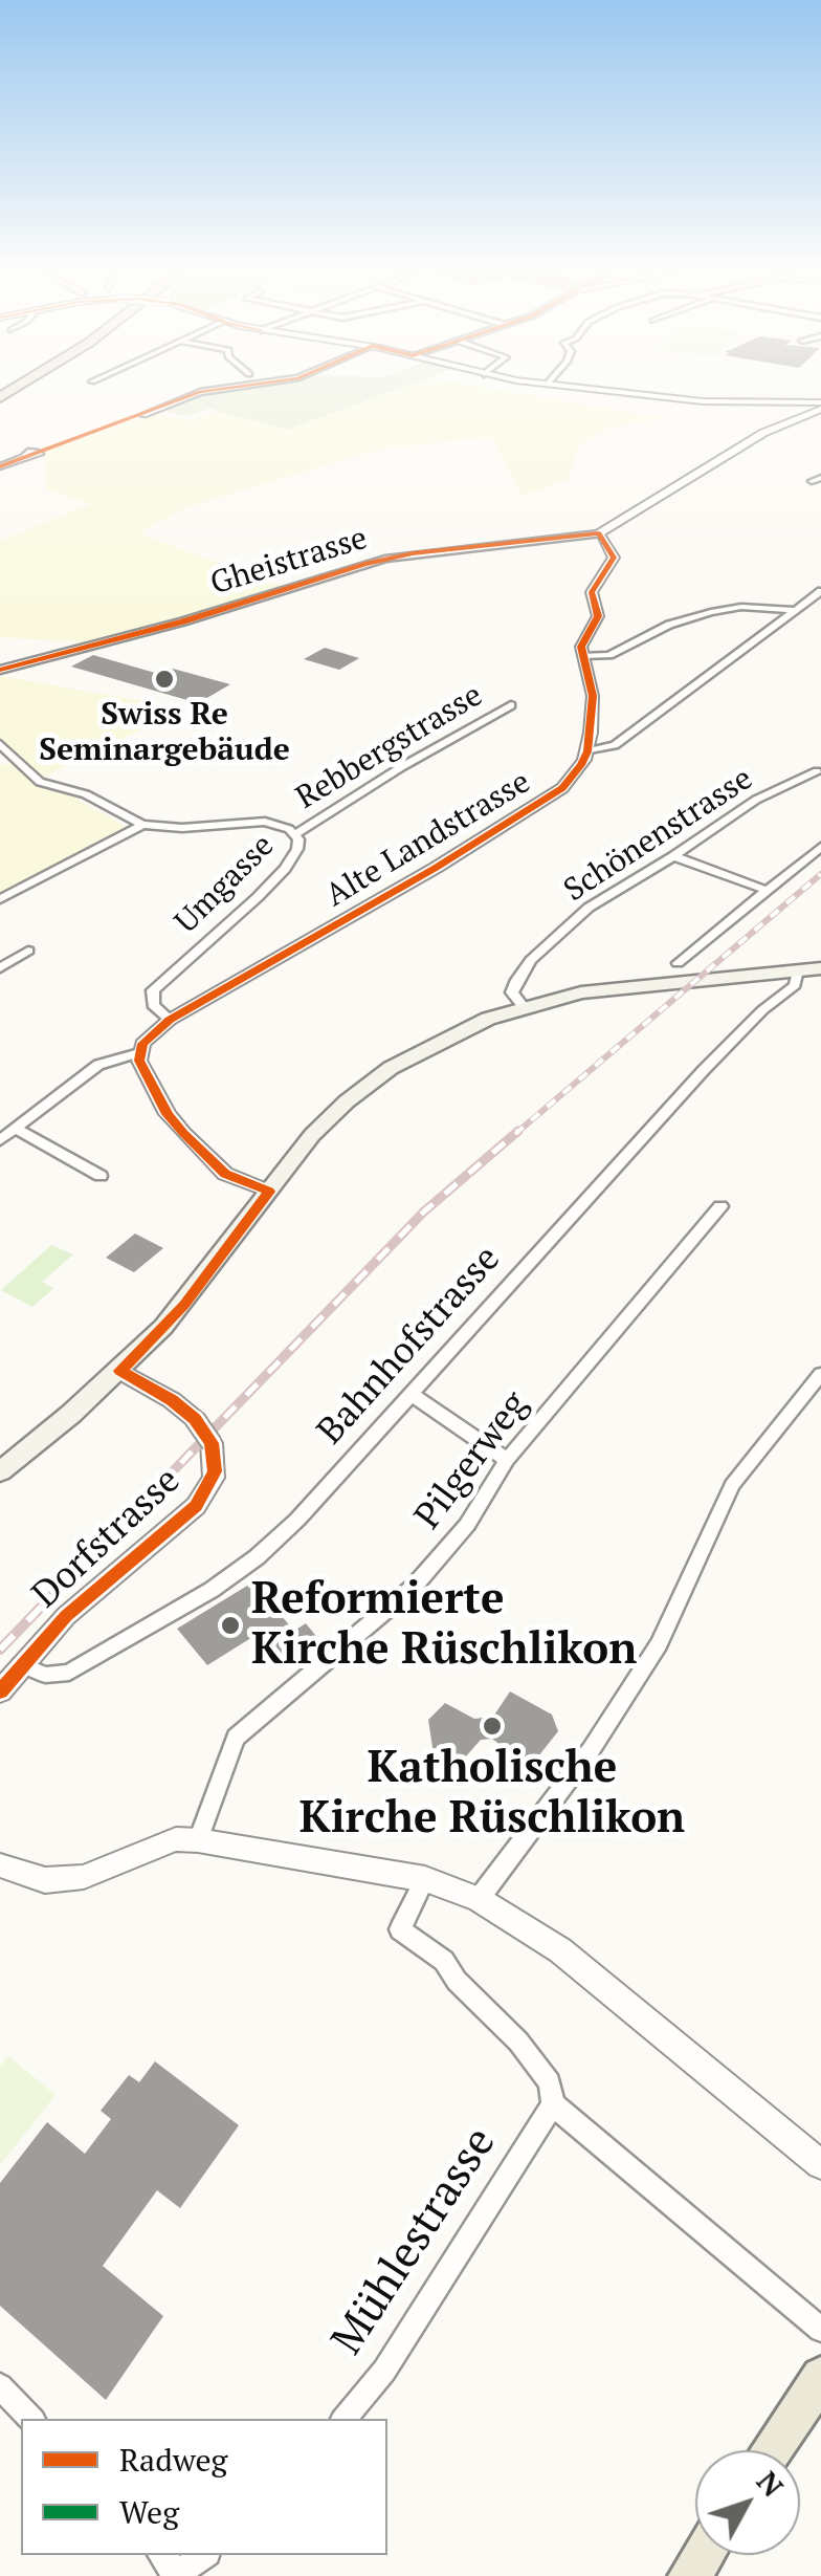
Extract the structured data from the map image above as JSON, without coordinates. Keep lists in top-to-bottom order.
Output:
{
  "streets": {
    "street": [
      "Gheistrasse",
      "Rebbergstrasse",
      "Schönenstrasse",
      "Alte Landstrasse",
      "Umgasse",
      "Bahnhofstrasse",
      "Pilgerweg",
      "Dorfstrasse",
      "Mühlestrasse"
    ]
  },
  "crossings": [
    ["Rebbergstrasse", "Umgasse"],
    ["Alte Landstrasse", "Umgasse"],
    ["Bahnhofstrasse", "Dorfstrasse"]
  ],
  "places": ["Swiss Re Seminargebäude", "Reformierte Kirche Rüschlikon", "Katholische Kirche Rüschlikon"],
  "legend": ["Radweg", "Weg"],
  "north": "top right"
}
